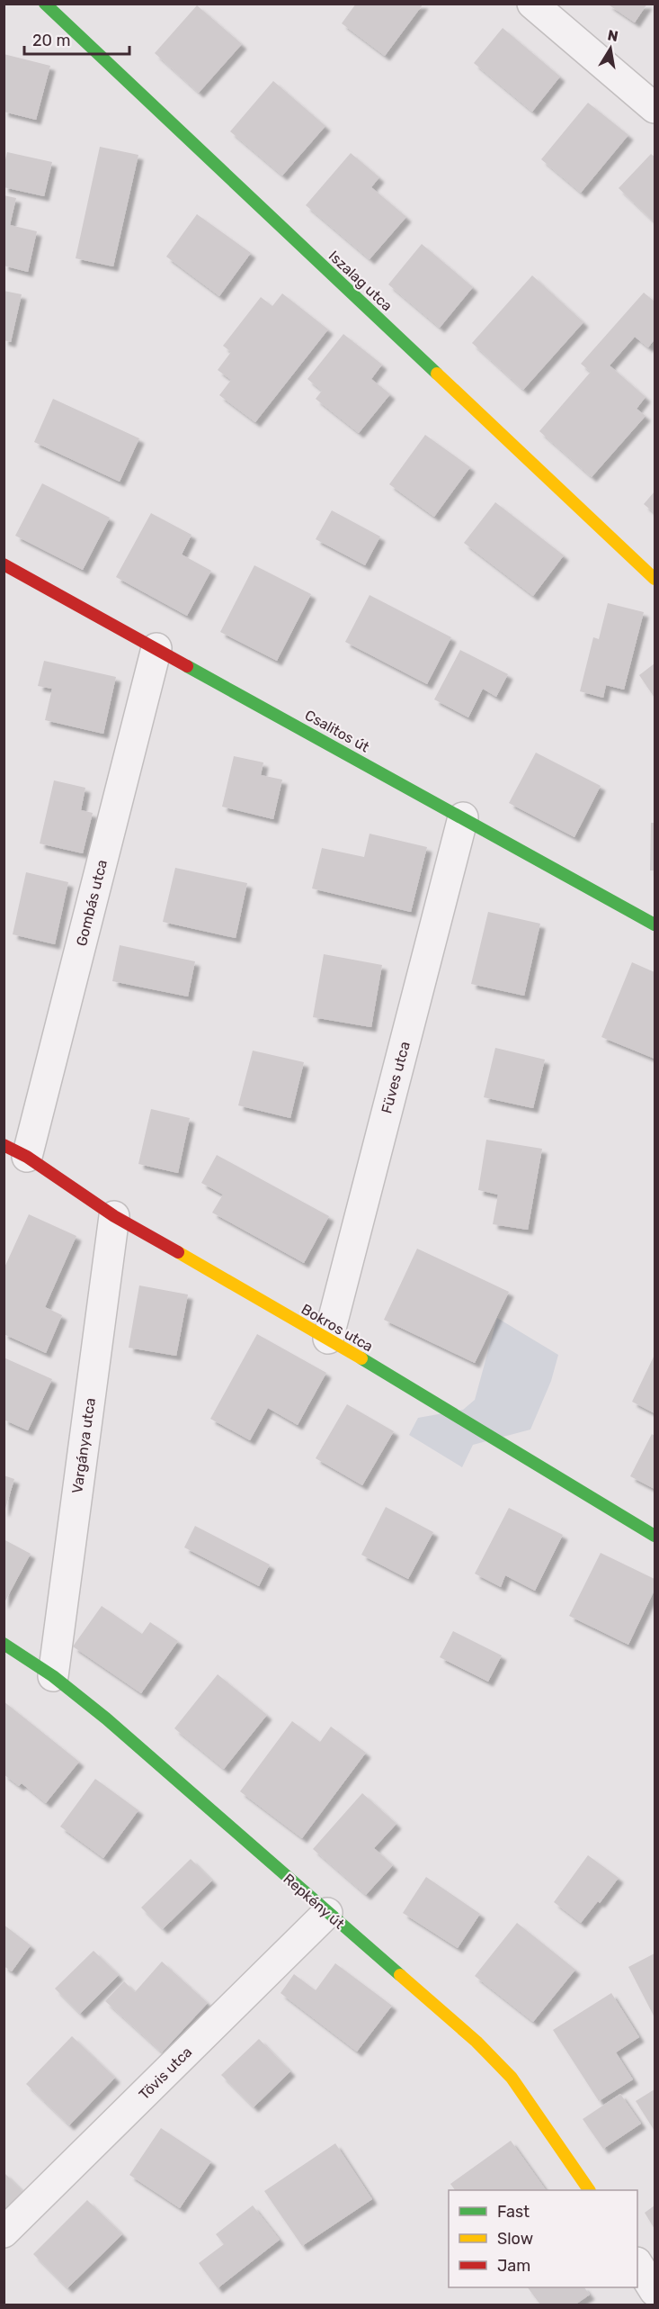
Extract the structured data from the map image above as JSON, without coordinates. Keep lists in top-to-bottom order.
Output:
{
  "streets": {
    "street": [
      "Iszalag utca",
      "Csalitos út",
      "Gombás utca",
      "Füves utca",
      "Bokros utca",
      "Vargánya utca",
      "Repkény út",
      "Tövis utca"
    ]
  },
  "crossings": [
    ["Csalitos út", "Gombás utca"],
    ["Csalitos út", "Füves utca"],
    ["Gombás utca", "Bokros utca"],
    ["Füves utca", "Bokros utca"],
    ["Bokros utca", "Vargánya utca"],
    ["Vargánya utca", "Repkény út"],
    ["Repkény út", "Tövis utca"]
  ],
  "legend": ["Fast", "Slow", "Jam"],
  "scale_bar": "20 m",
  "north": "top"
}
